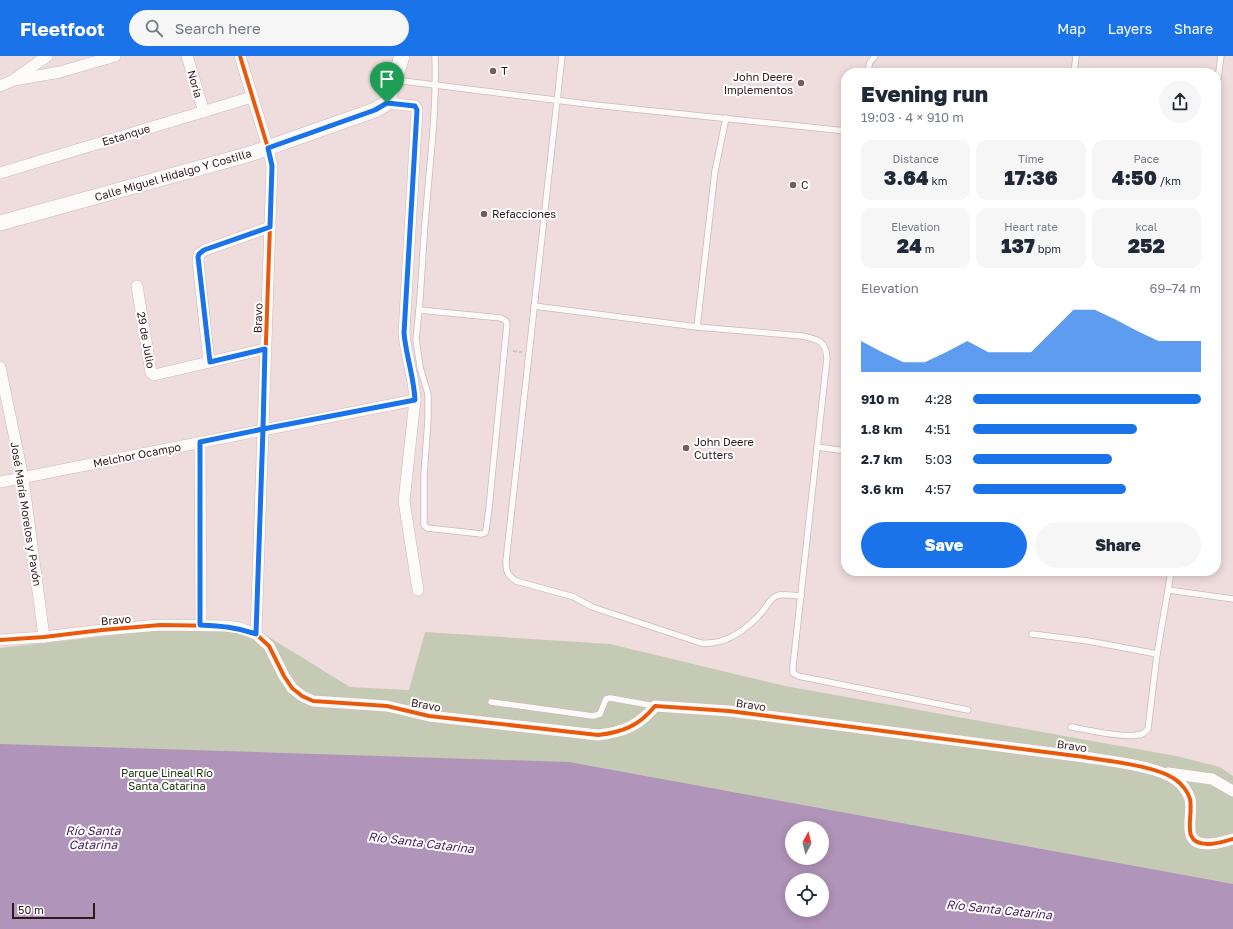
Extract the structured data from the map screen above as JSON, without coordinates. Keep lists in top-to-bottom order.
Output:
{
  "streets": {
    "street": [
      "Noria",
      "Estanque",
      "Calle Miguel Hidalgo Y Costilla",
      "Bravo",
      "29 de Julio",
      "Melchor Ocampo",
      "José María Morelos y Pavón"
    ]
  },
  "crossings": [
    ["Noria", "Estanque"],
    ["Estanque", "Bravo"],
    ["Calle Miguel Hidalgo Y Costilla", "Bravo"],
    ["Bravo", "29 de Julio"],
    ["Bravo", "Melchor Ocampo"],
    ["Bravo", "José María Morelos y Pavón"],
    ["Melchor Ocampo", "José María Morelos y Pavón"]
  ],
  "water": ["Río Santa Catarina"],
  "parks": ["Parque Lineal Río Santa Catarina"],
  "places": [
    "T",
    "John Deere Implementos",
    "C",
    "Refacciones",
    "John Deere Cutters"
  ],
  "scale_bar": "50 m",
  "north": "top",
  "page": {
    "header": "Fleetfoot",
    "search": "Search here",
    "nav": ["Map", "Layers", "Share"],
    "heading": ["Evening run", "19:03 · 4 × 910 m"],
    "stats": [
      ["Distance", "3.64 km"],
      ["Time", "17:36"],
      ["Pace", "4:50 /km"],
      ["Elevation", "24 m"],
      ["Heart rate", "137 bpm"],
      ["kcal", "252"]
    ],
    "chart": ["Elevation", "69–74 m"],
    "list": [
      {
        "name": "910 m",
        "note": "4:28"
      },
      {
        "name": "1.8 km",
        "note": "4:51"
      },
      {
        "name": "2.7 km",
        "note": "5:03"
      },
      {
        "name": "3.6 km",
        "note": "4:57"
      }
    ],
    "buttons": ["Save", "Share"],
    "scale": "50 m"
  }
}
